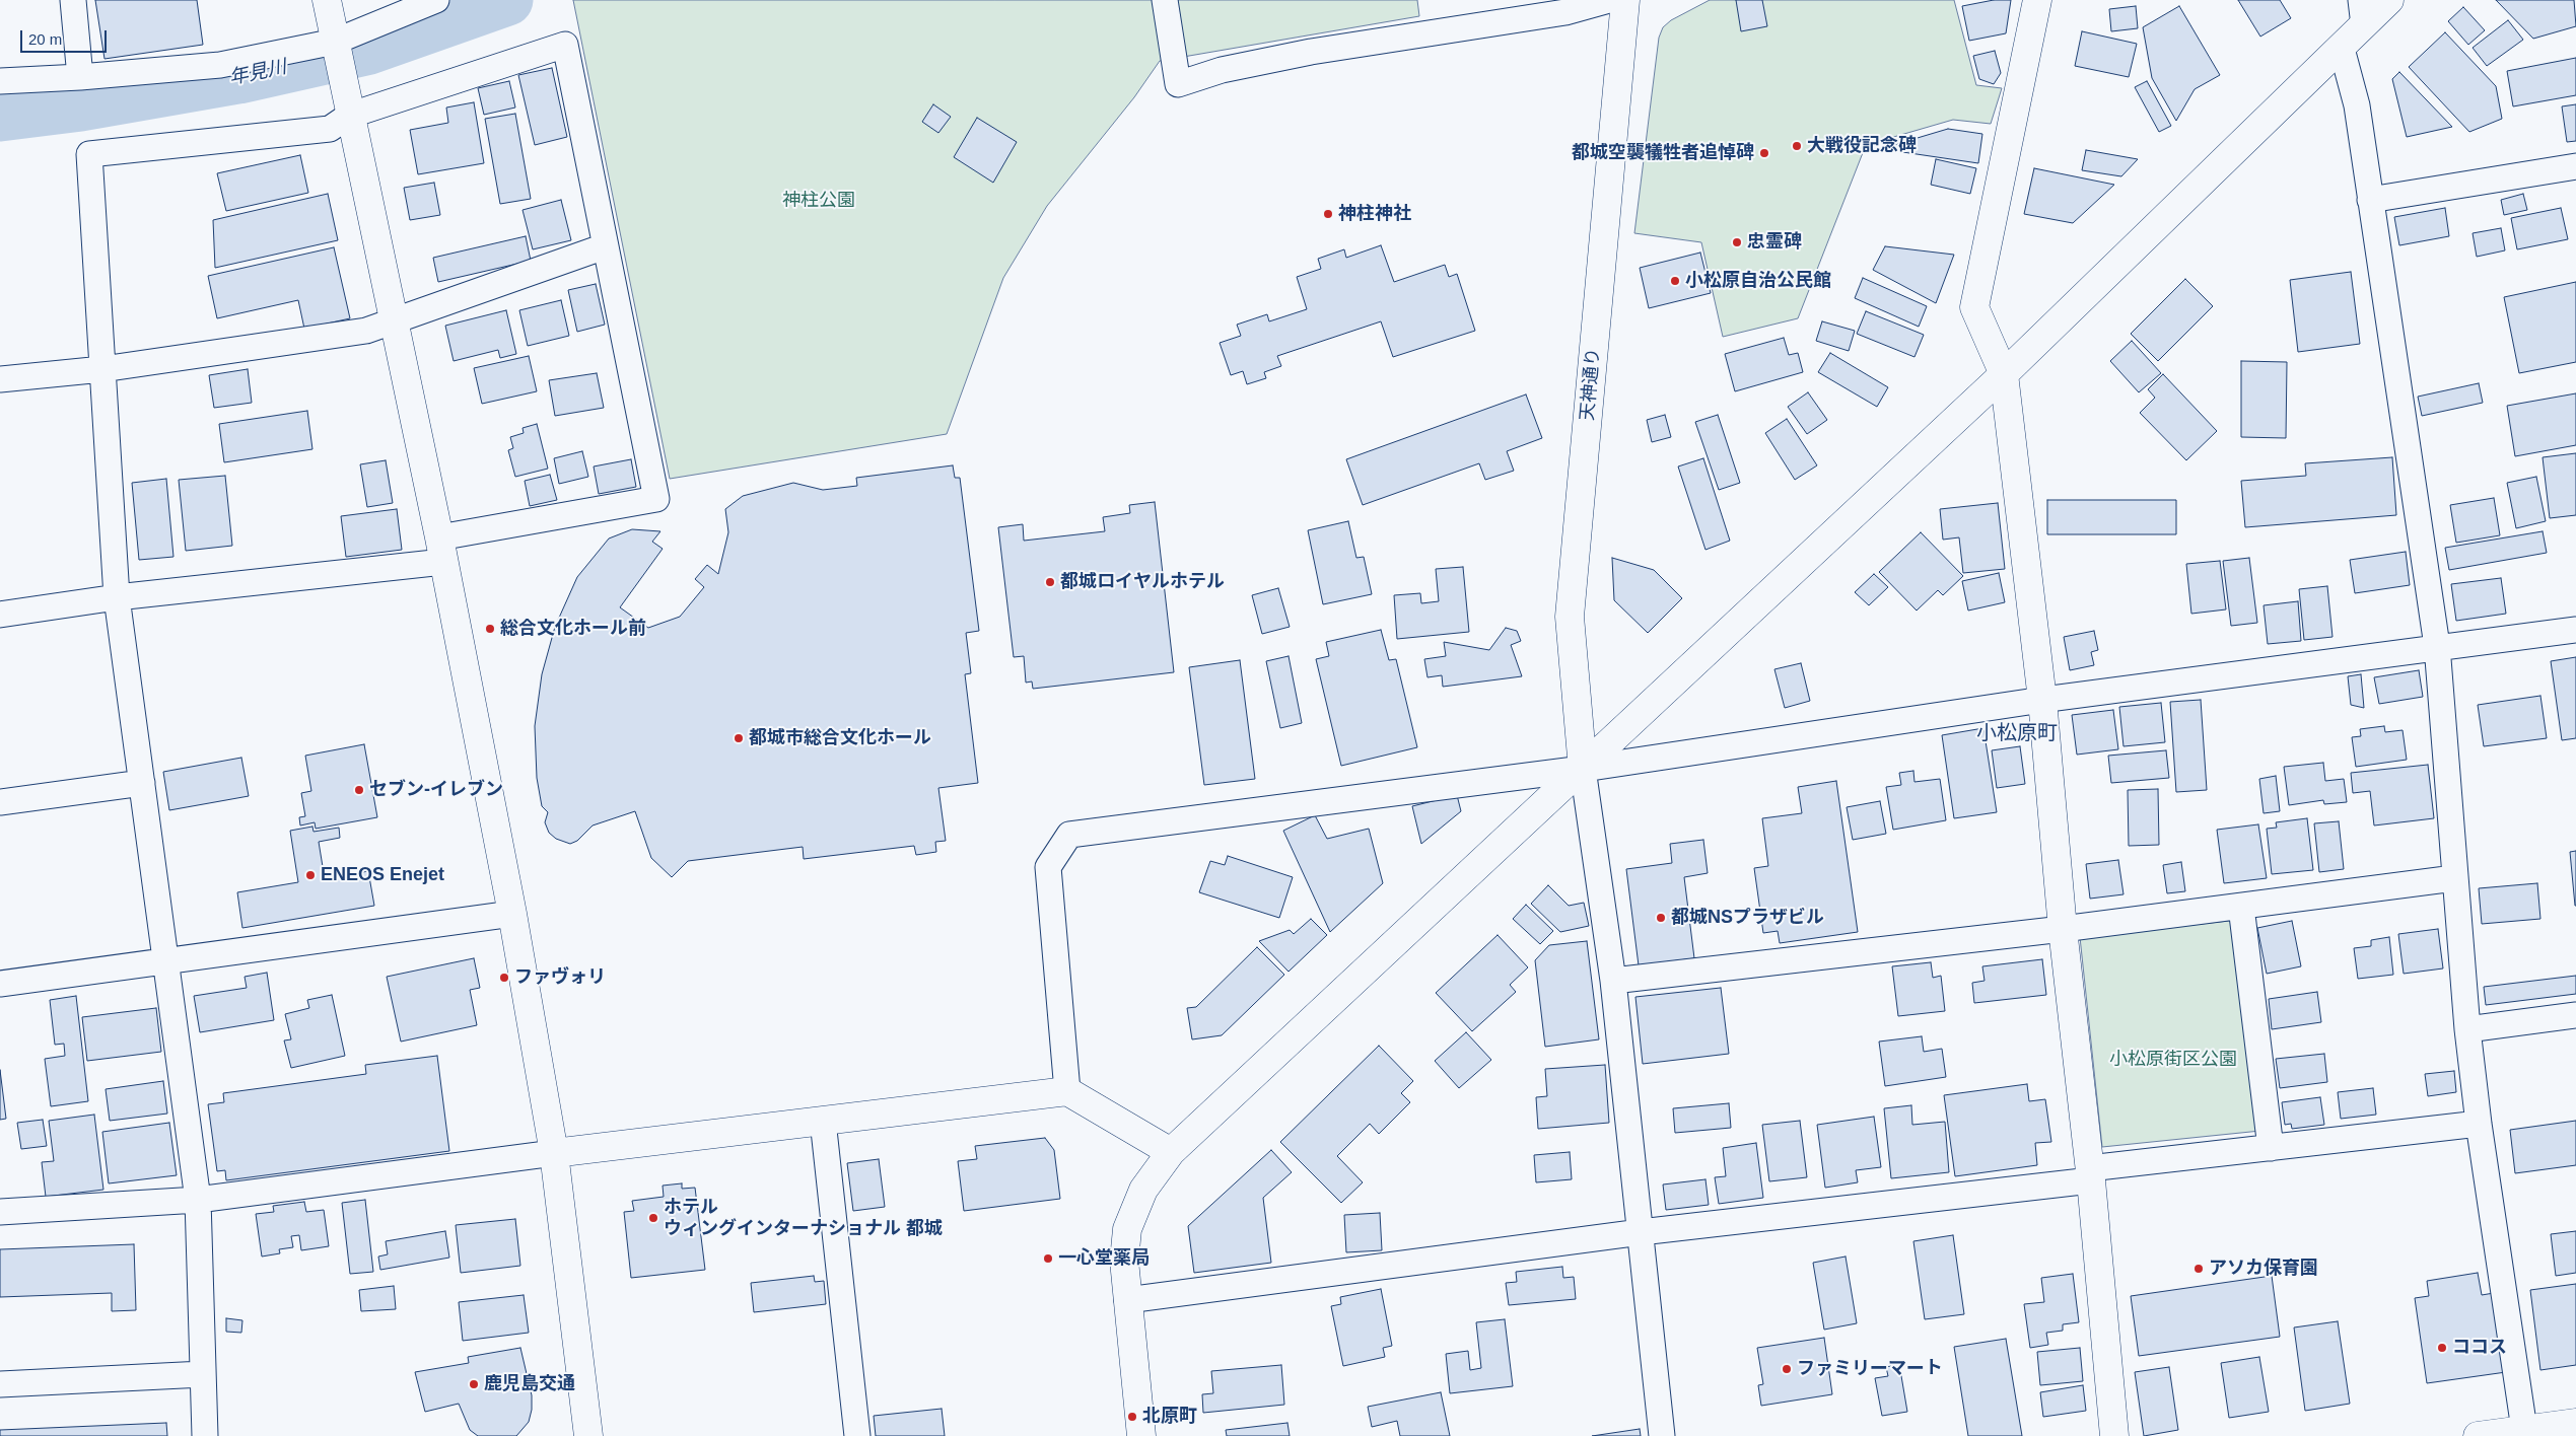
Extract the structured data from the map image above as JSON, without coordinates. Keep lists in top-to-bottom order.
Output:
{
  "streets": {
    "main road": ["天神通り"]
  },
  "districts": ["小松原町"],
  "water": ["年見川"],
  "parks": ["神柱公園", "小松原街区公園"],
  "places": [
    "大戦役記念碑",
    "都城空襲犠牲者追悼碑",
    "神柱神社",
    "忠霊碑",
    "小松原自治公民館",
    "都城ロイヤルホテル",
    "総合文化ホール前",
    "都城市総合文化ホール",
    "セブン-イレブン",
    "ENEOS Enejet",
    "都城NSプラザビル",
    "ファヴォリ",
    "ホテル ウィングインターナショナル 都城",
    "一心堂薬局",
    "アソカ保育園",
    "ココス",
    "ファミリーマート",
    "鹿児島交通",
    "北原町"
  ],
  "scale_bar": "20 m"
}
